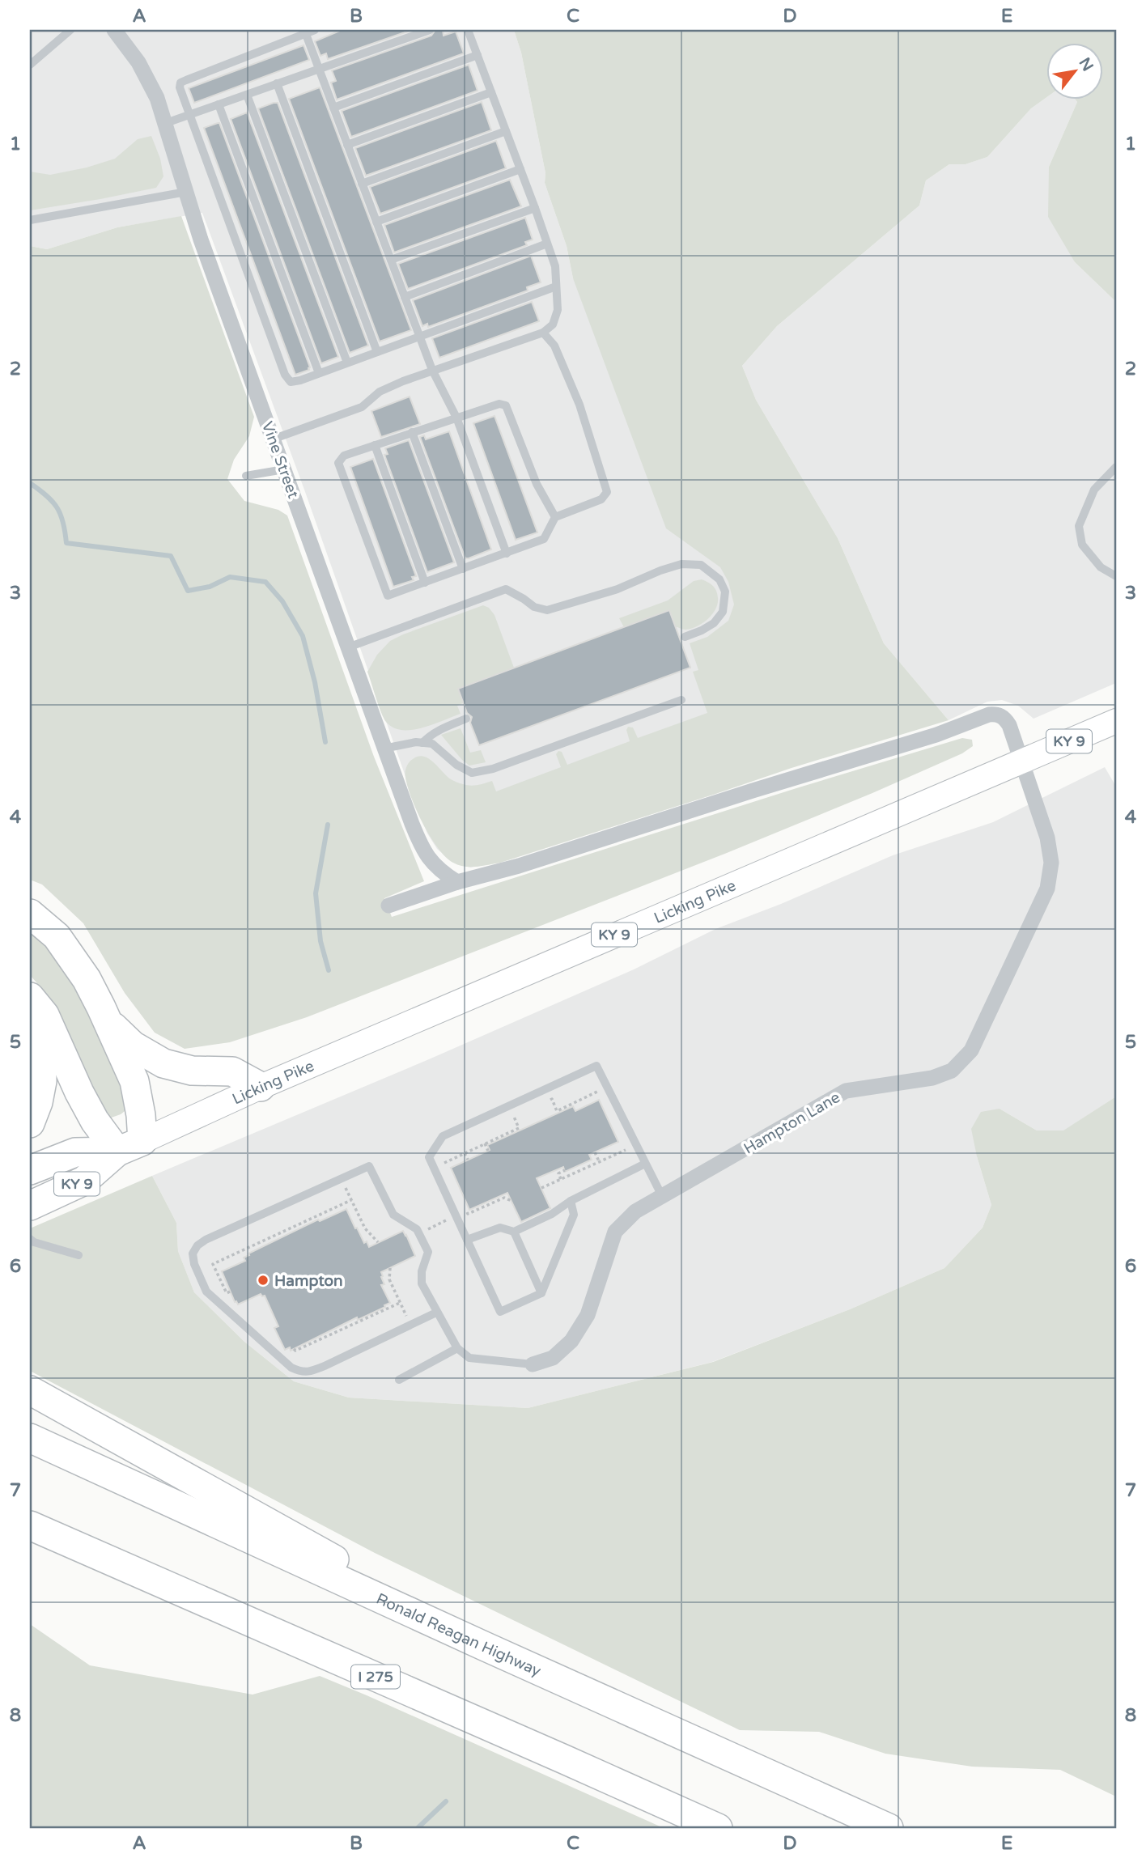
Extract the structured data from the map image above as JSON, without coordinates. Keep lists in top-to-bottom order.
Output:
{
  "streets": {
    "highway": [
      "KY 9",
      "Licking Pike",
      "Ronald Reagan Highway",
      "I 275"
    ],
    "street": ["Vine Street", "Hampton Lane"]
  },
  "crossings": [
    ["Vine Street", "Hampton Lane"],
    ["Licking Pike", "Hampton Lane"]
  ],
  "places": ["Hampton"],
  "north": "top right",
  "grid": {
    "columns": [
      "A",
      "B",
      "C",
      "D",
      "E"
    ],
    "rows": [
      "1",
      "2",
      "3",
      "4",
      "5",
      "6",
      "7",
      "8"
    ]
  }
}
